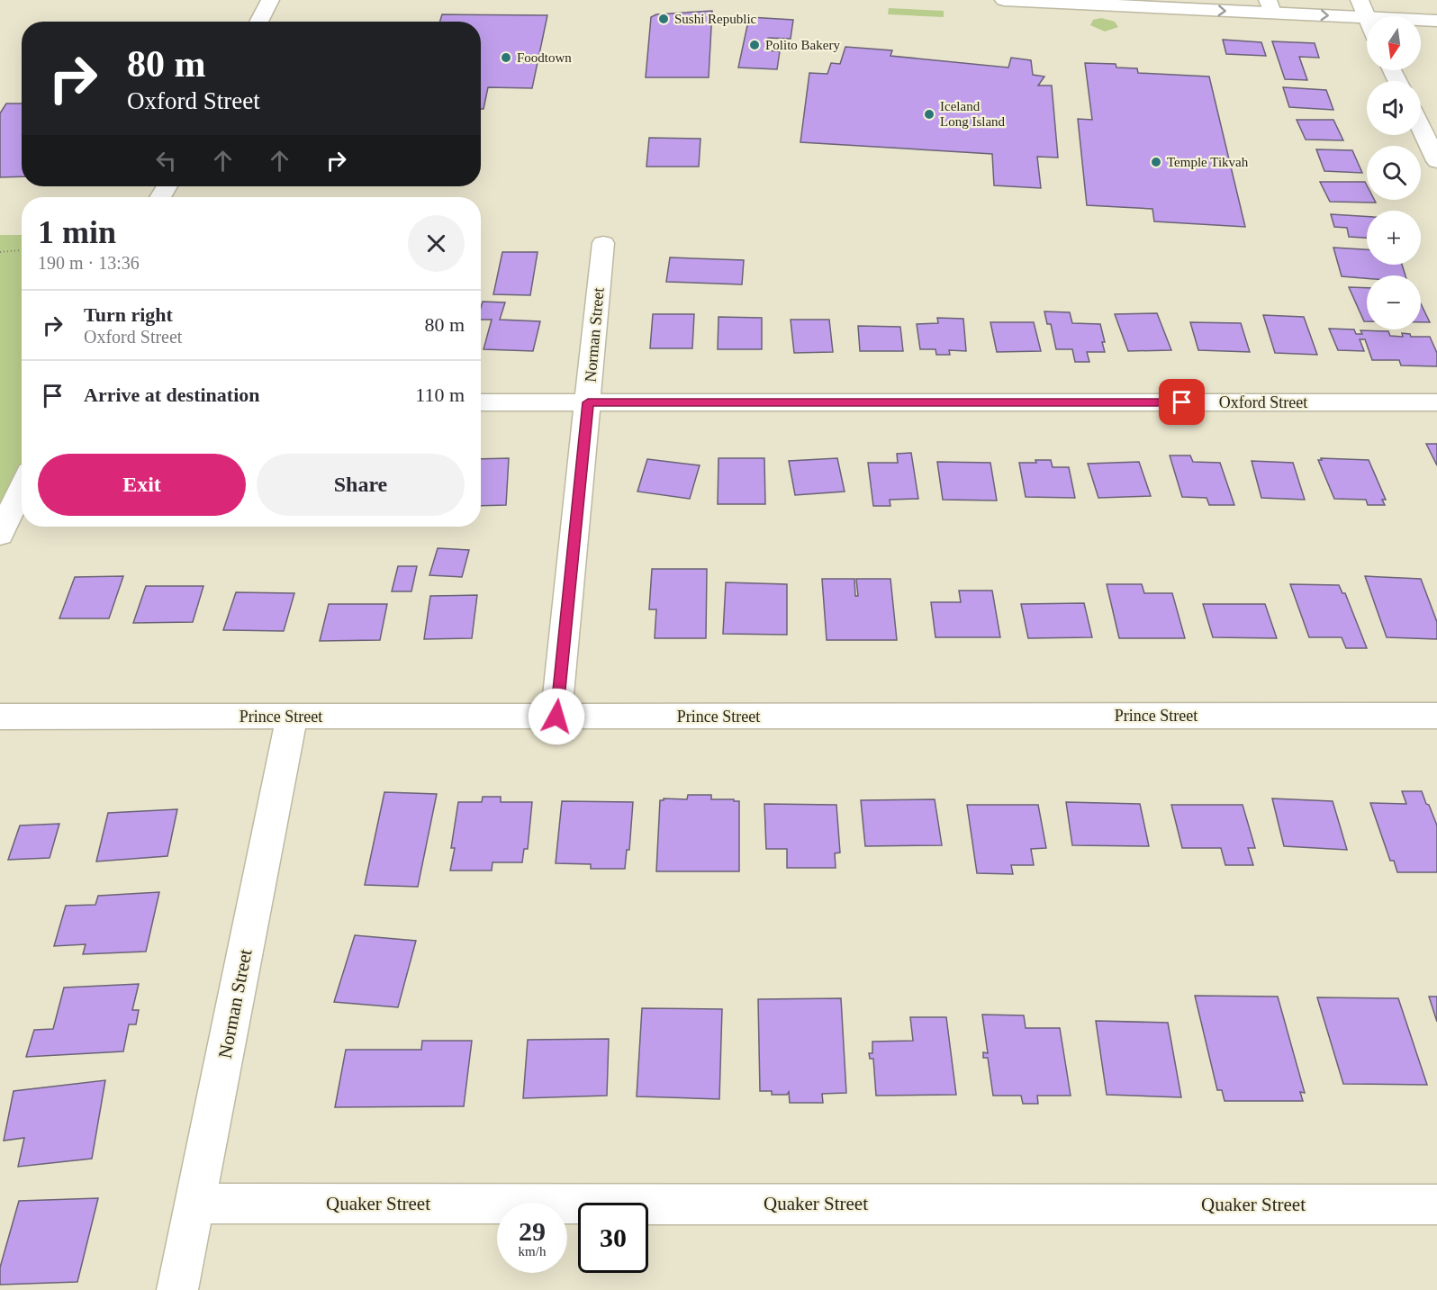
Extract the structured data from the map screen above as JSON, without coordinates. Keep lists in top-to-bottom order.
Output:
{
  "streets": {
    "street": [
      "Norman Street",
      "Oxford Street",
      "Prince Street",
      "Quaker Street"
    ]
  },
  "crossings": [
    ["Norman Street", "Oxford Street"],
    ["Norman Street", "Prince Street"],
    ["Norman Street", "Quaker Street"]
  ],
  "places": [
    "Sushi Republic",
    "Polito Bakery",
    "Foodtown",
    "Iceland Long Island",
    "Temple Tikvah"
  ],
  "north": "bottom",
  "page": {
    "map_buttons": ["+", "−"],
    "turn": ["80 m", "Oxford Street"],
    "heading": ["1 min", "190 m · 13:36"],
    "list": [
      {
        "name": "Turn right",
        "note": "Oxford Street",
        "value": "80 m"
      },
      {
        "name": "Arrive at destination",
        "value": "110 m"
      }
    ],
    "buttons": ["Exit", "Share"],
    "speed": "29 km/h",
    "limit": "30"
  }
}
